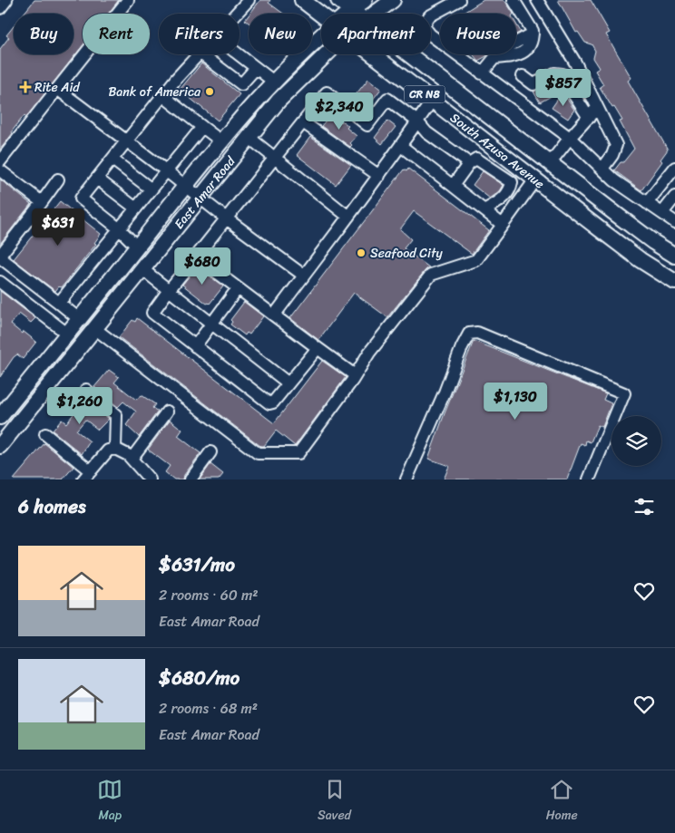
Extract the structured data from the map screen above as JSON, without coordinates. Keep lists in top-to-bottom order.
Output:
{
  "streets": {
    "main road": ["CR N8", "South Azusa Avenue", "East Amar Road"]
  },
  "crossings": [
    ["South Azusa Avenue", "East Amar Road"]
  ],
  "places": {
    "health": ["Rite Aid"],
    "other": ["Bank of America", "Seafood City"]
  },
  "page": {
    "chip": [
      "Buy",
      "Rent",
      "Filters",
      "New",
      "Apartment",
      "House"
    ],
    "price": [
      "$857",
      "$2,340",
      "$631",
      "$680",
      "$1,130",
      "$1,260"
    ],
    "heading": "6 homes",
    "list": [
      {
        "name": "$631/mo",
        "note": "2 rooms · 60 m² · East Amar Road"
      },
      {
        "name": "$680/mo",
        "note": "2 rooms · 68 m² · East Amar Road"
      }
    ],
    "tabs": ["Map", "Saved", "Home"]
  }
}
